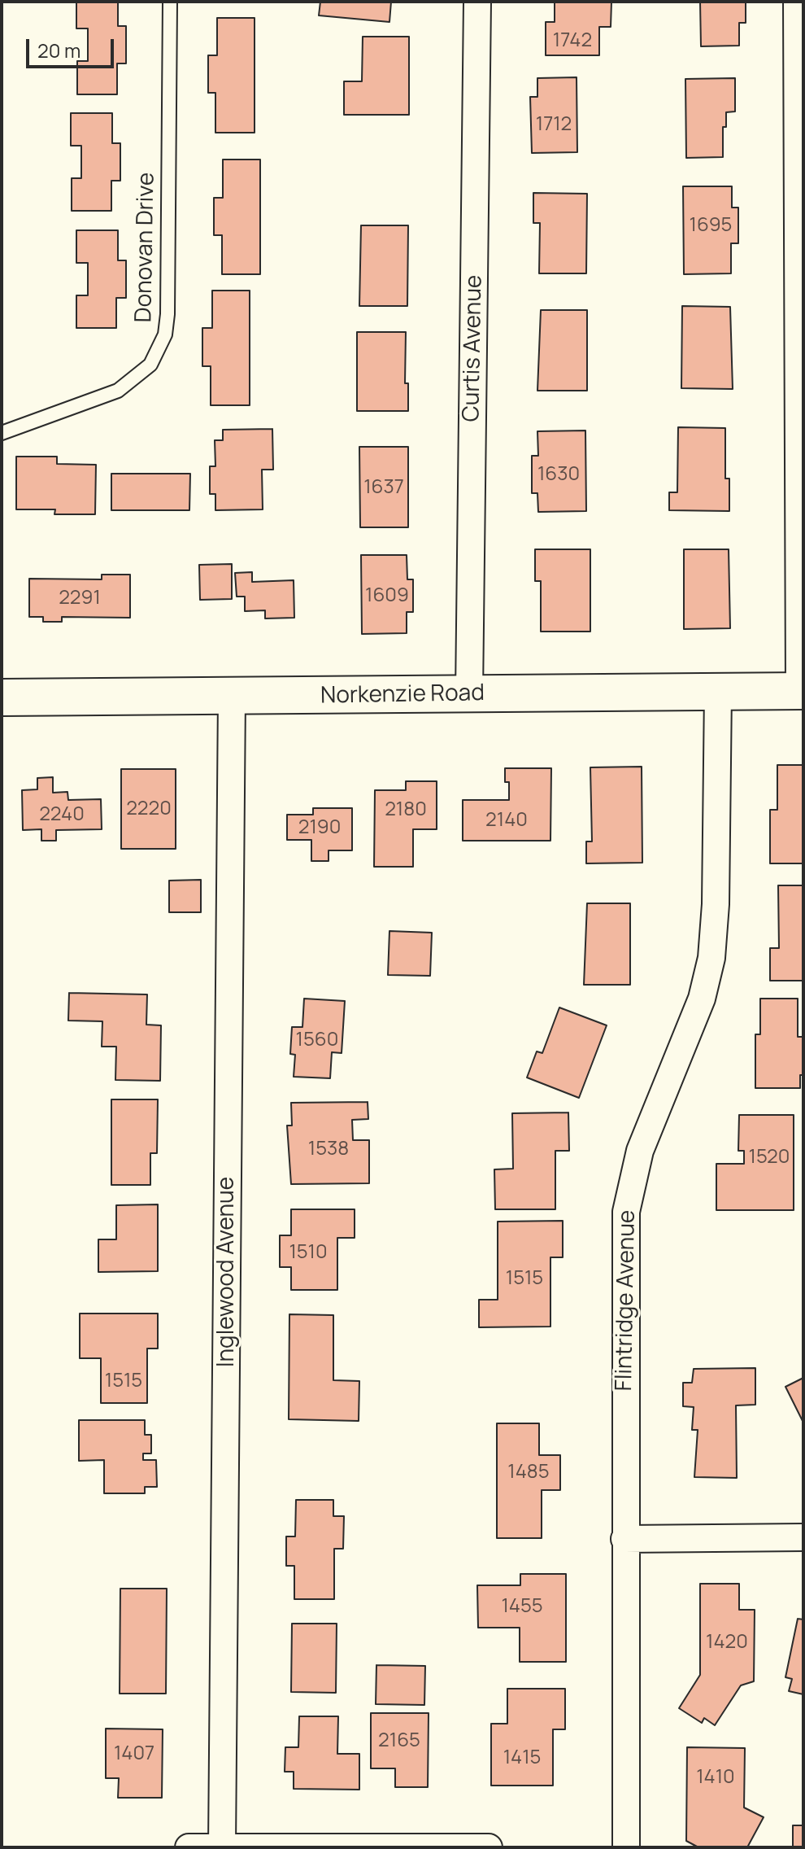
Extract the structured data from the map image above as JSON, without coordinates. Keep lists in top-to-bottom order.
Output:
{
  "streets": {
    "street": [
      "Curtis Avenue",
      "Norkenzie Road",
      "Inglewood Avenue",
      "Flintridge Avenue"
    ],
    "lane": ["Donovan Drive"]
  },
  "crossings": [
    ["Curtis Avenue", "Norkenzie Road"],
    ["Norkenzie Road", "Inglewood Avenue"],
    ["Norkenzie Road", "Flintridge Avenue"]
  ],
  "house_numbers": [
    "1742",
    "1712",
    "1695",
    "1630",
    "1637",
    "1609",
    "2291",
    "2220",
    "2180",
    "2240",
    "2140",
    "2190",
    "1560",
    "1538",
    "1520",
    "1510",
    "1515",
    "1515",
    "1485",
    "1455",
    "1420",
    "2165",
    "1407",
    "1415",
    "1410"
  ],
  "scale_bar": "20 m"
}
